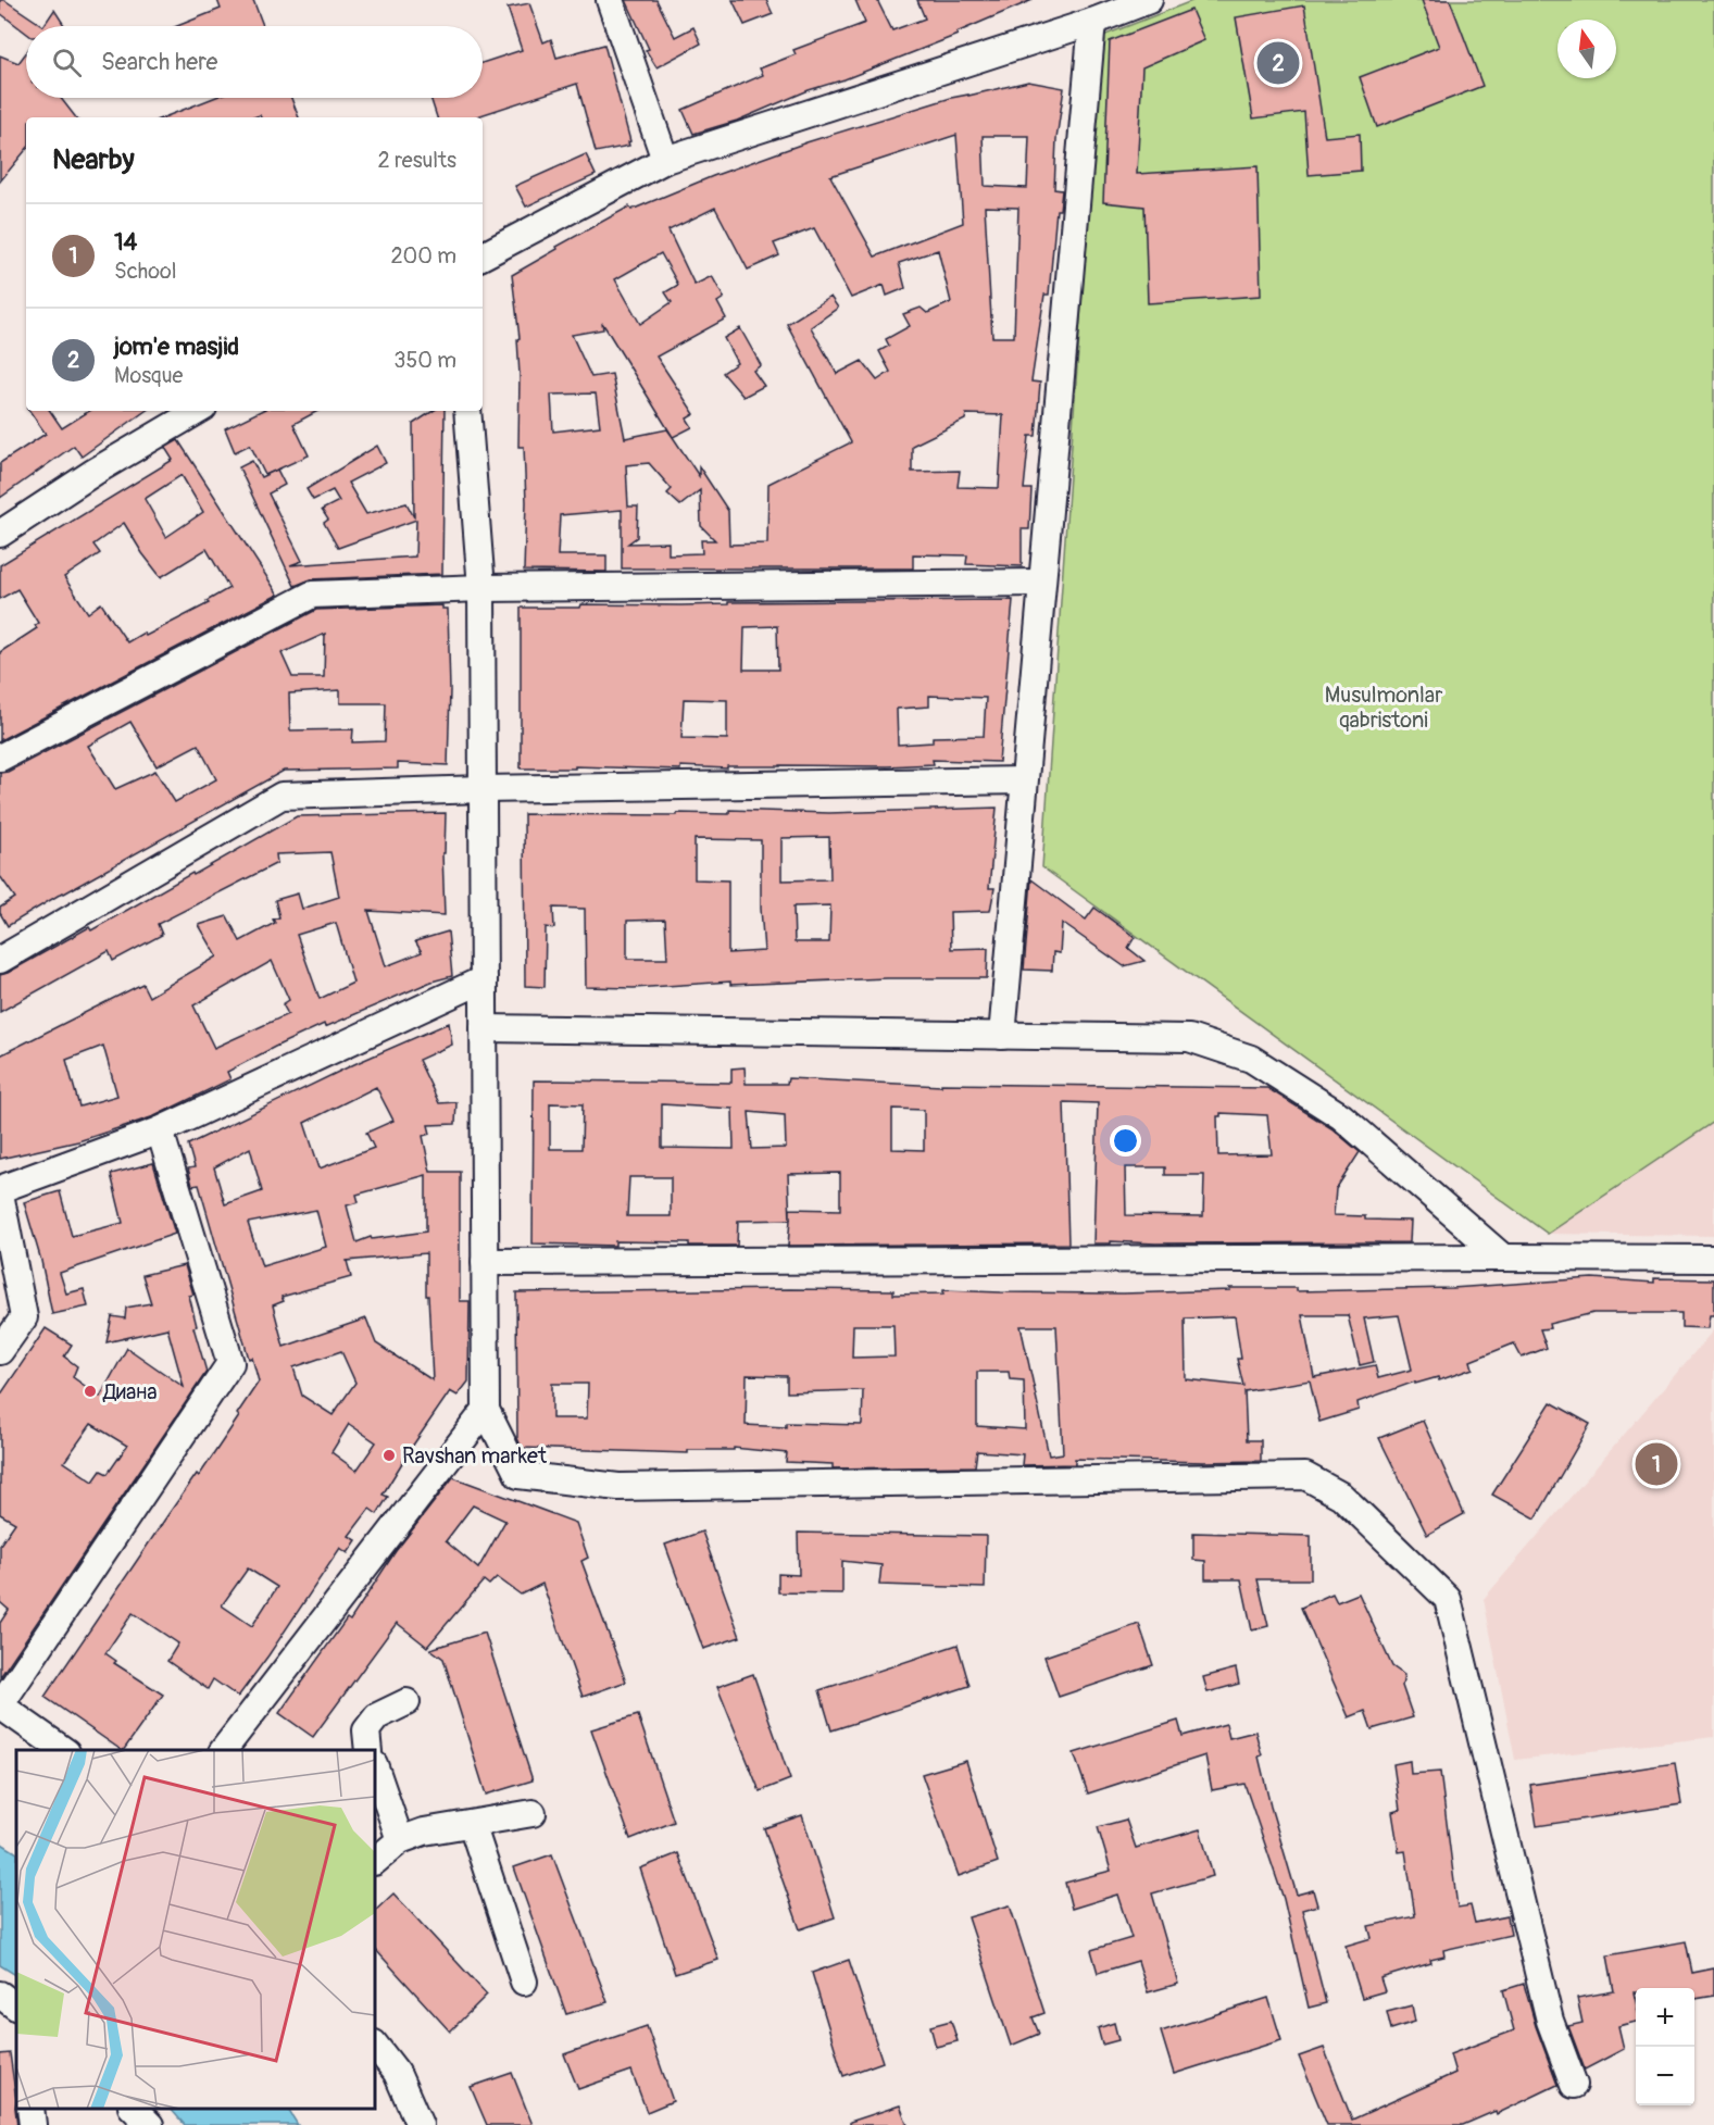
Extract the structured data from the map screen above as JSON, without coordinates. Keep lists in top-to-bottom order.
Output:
{
  "parks": ["Musulmonlar qabristoni"],
  "places": ["Диана", "Ravshan market"],
  "north": "top",
  "page": {
    "search": "Search here",
    "pins": ["2", "1"],
    "heading": ["Nearby", "2 results"],
    "list": [
      {
        "mark": "1",
        "name": "14",
        "note": "School",
        "value": "200 m"
      },
      {
        "mark": "2",
        "name": "jom'e masjid",
        "note": "Mosque",
        "value": "350 m"
      }
    ],
    "map_buttons": ["+", "−"]
  }
}
